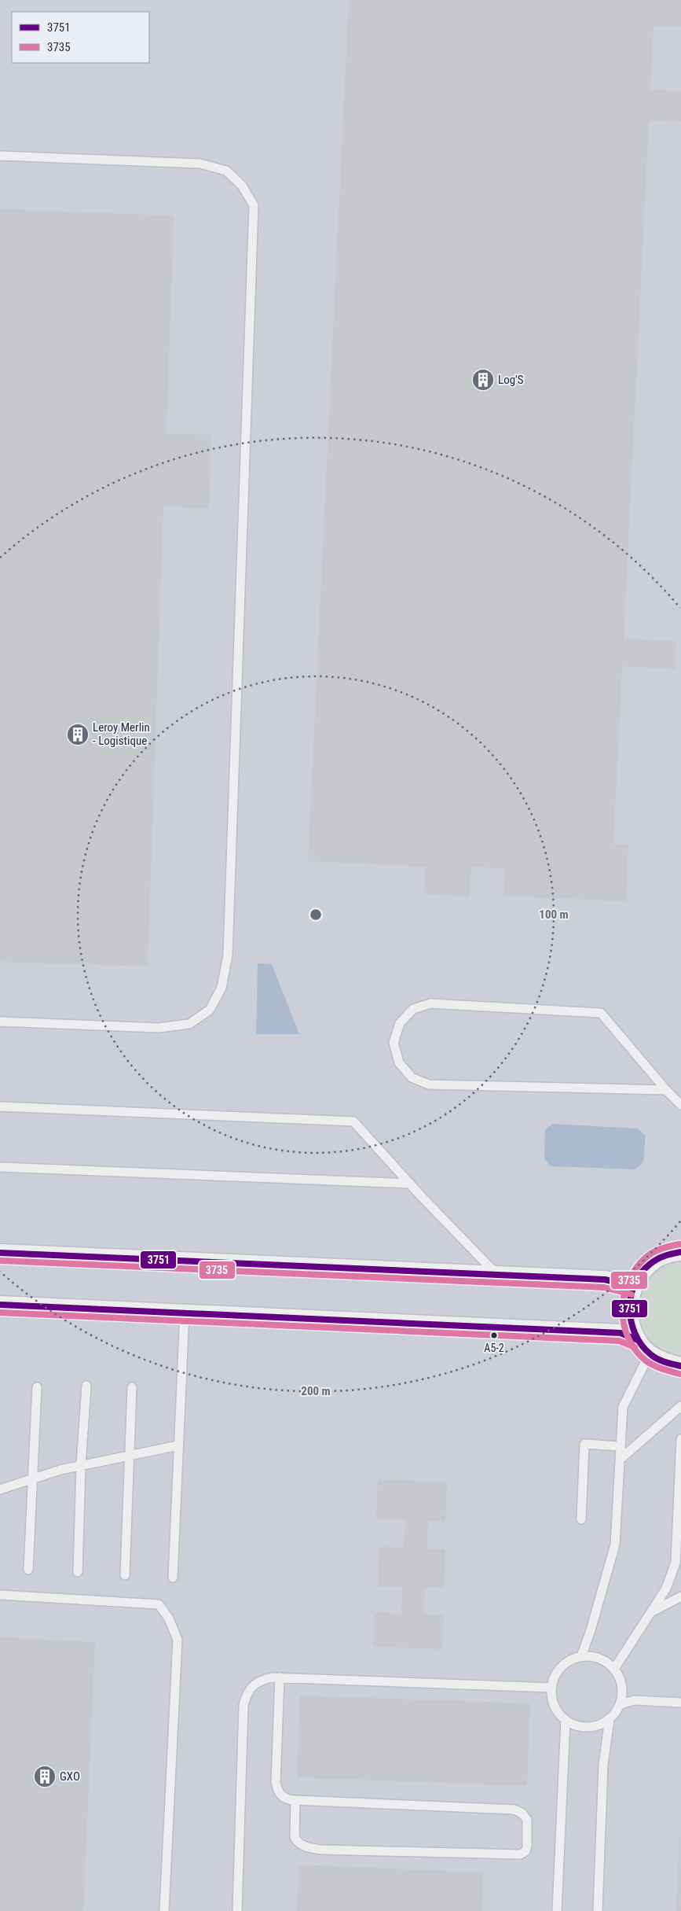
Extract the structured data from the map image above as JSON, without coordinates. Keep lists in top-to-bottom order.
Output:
{
  "places": {
    "building": ["Log'S", "Leroy Merlin - Logistique", "GXO"],
    "other": ["A5-2"]
  },
  "lines": ["transit line 3735", "transit line 3751"],
  "legend": ["3751", "3735"],
  "rings": ["100 m", "200 m"]
}
